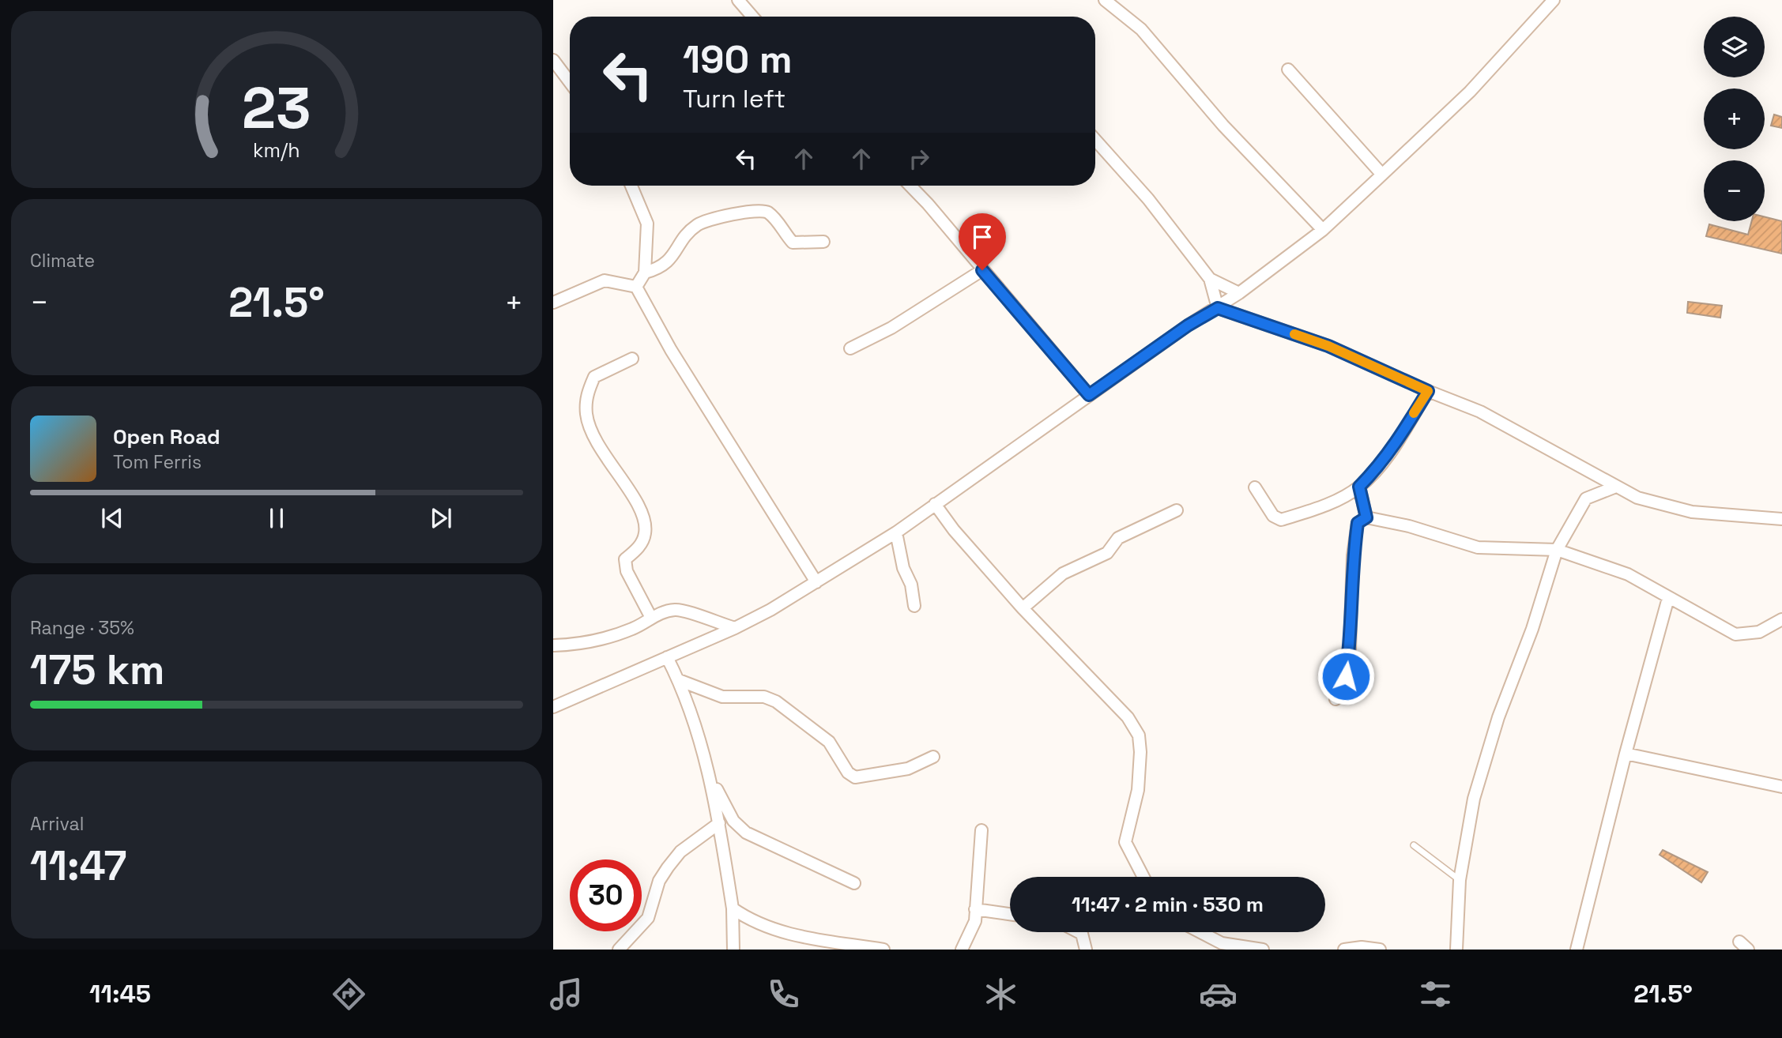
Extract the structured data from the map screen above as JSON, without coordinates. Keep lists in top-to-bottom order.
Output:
{
  "page": {
    "map_buttons": ["+", "−"],
    "turn": ["190 m", "Turn left"],
    "tile": [
      "Climate",
      ["Range · 35%", "175 km"],
      ["Arrival", "11:47"]
    ],
    "heat": ["−", "21.5°", "+"],
    "song": ["Open Road", "Tom Ferris"],
    "limit": "30",
    "trip": "11:47 · 2 min · 530 m",
    "tabs": ["11:45", "21.5°"],
    "gauge": ["23", "km/h"]
  }
}
